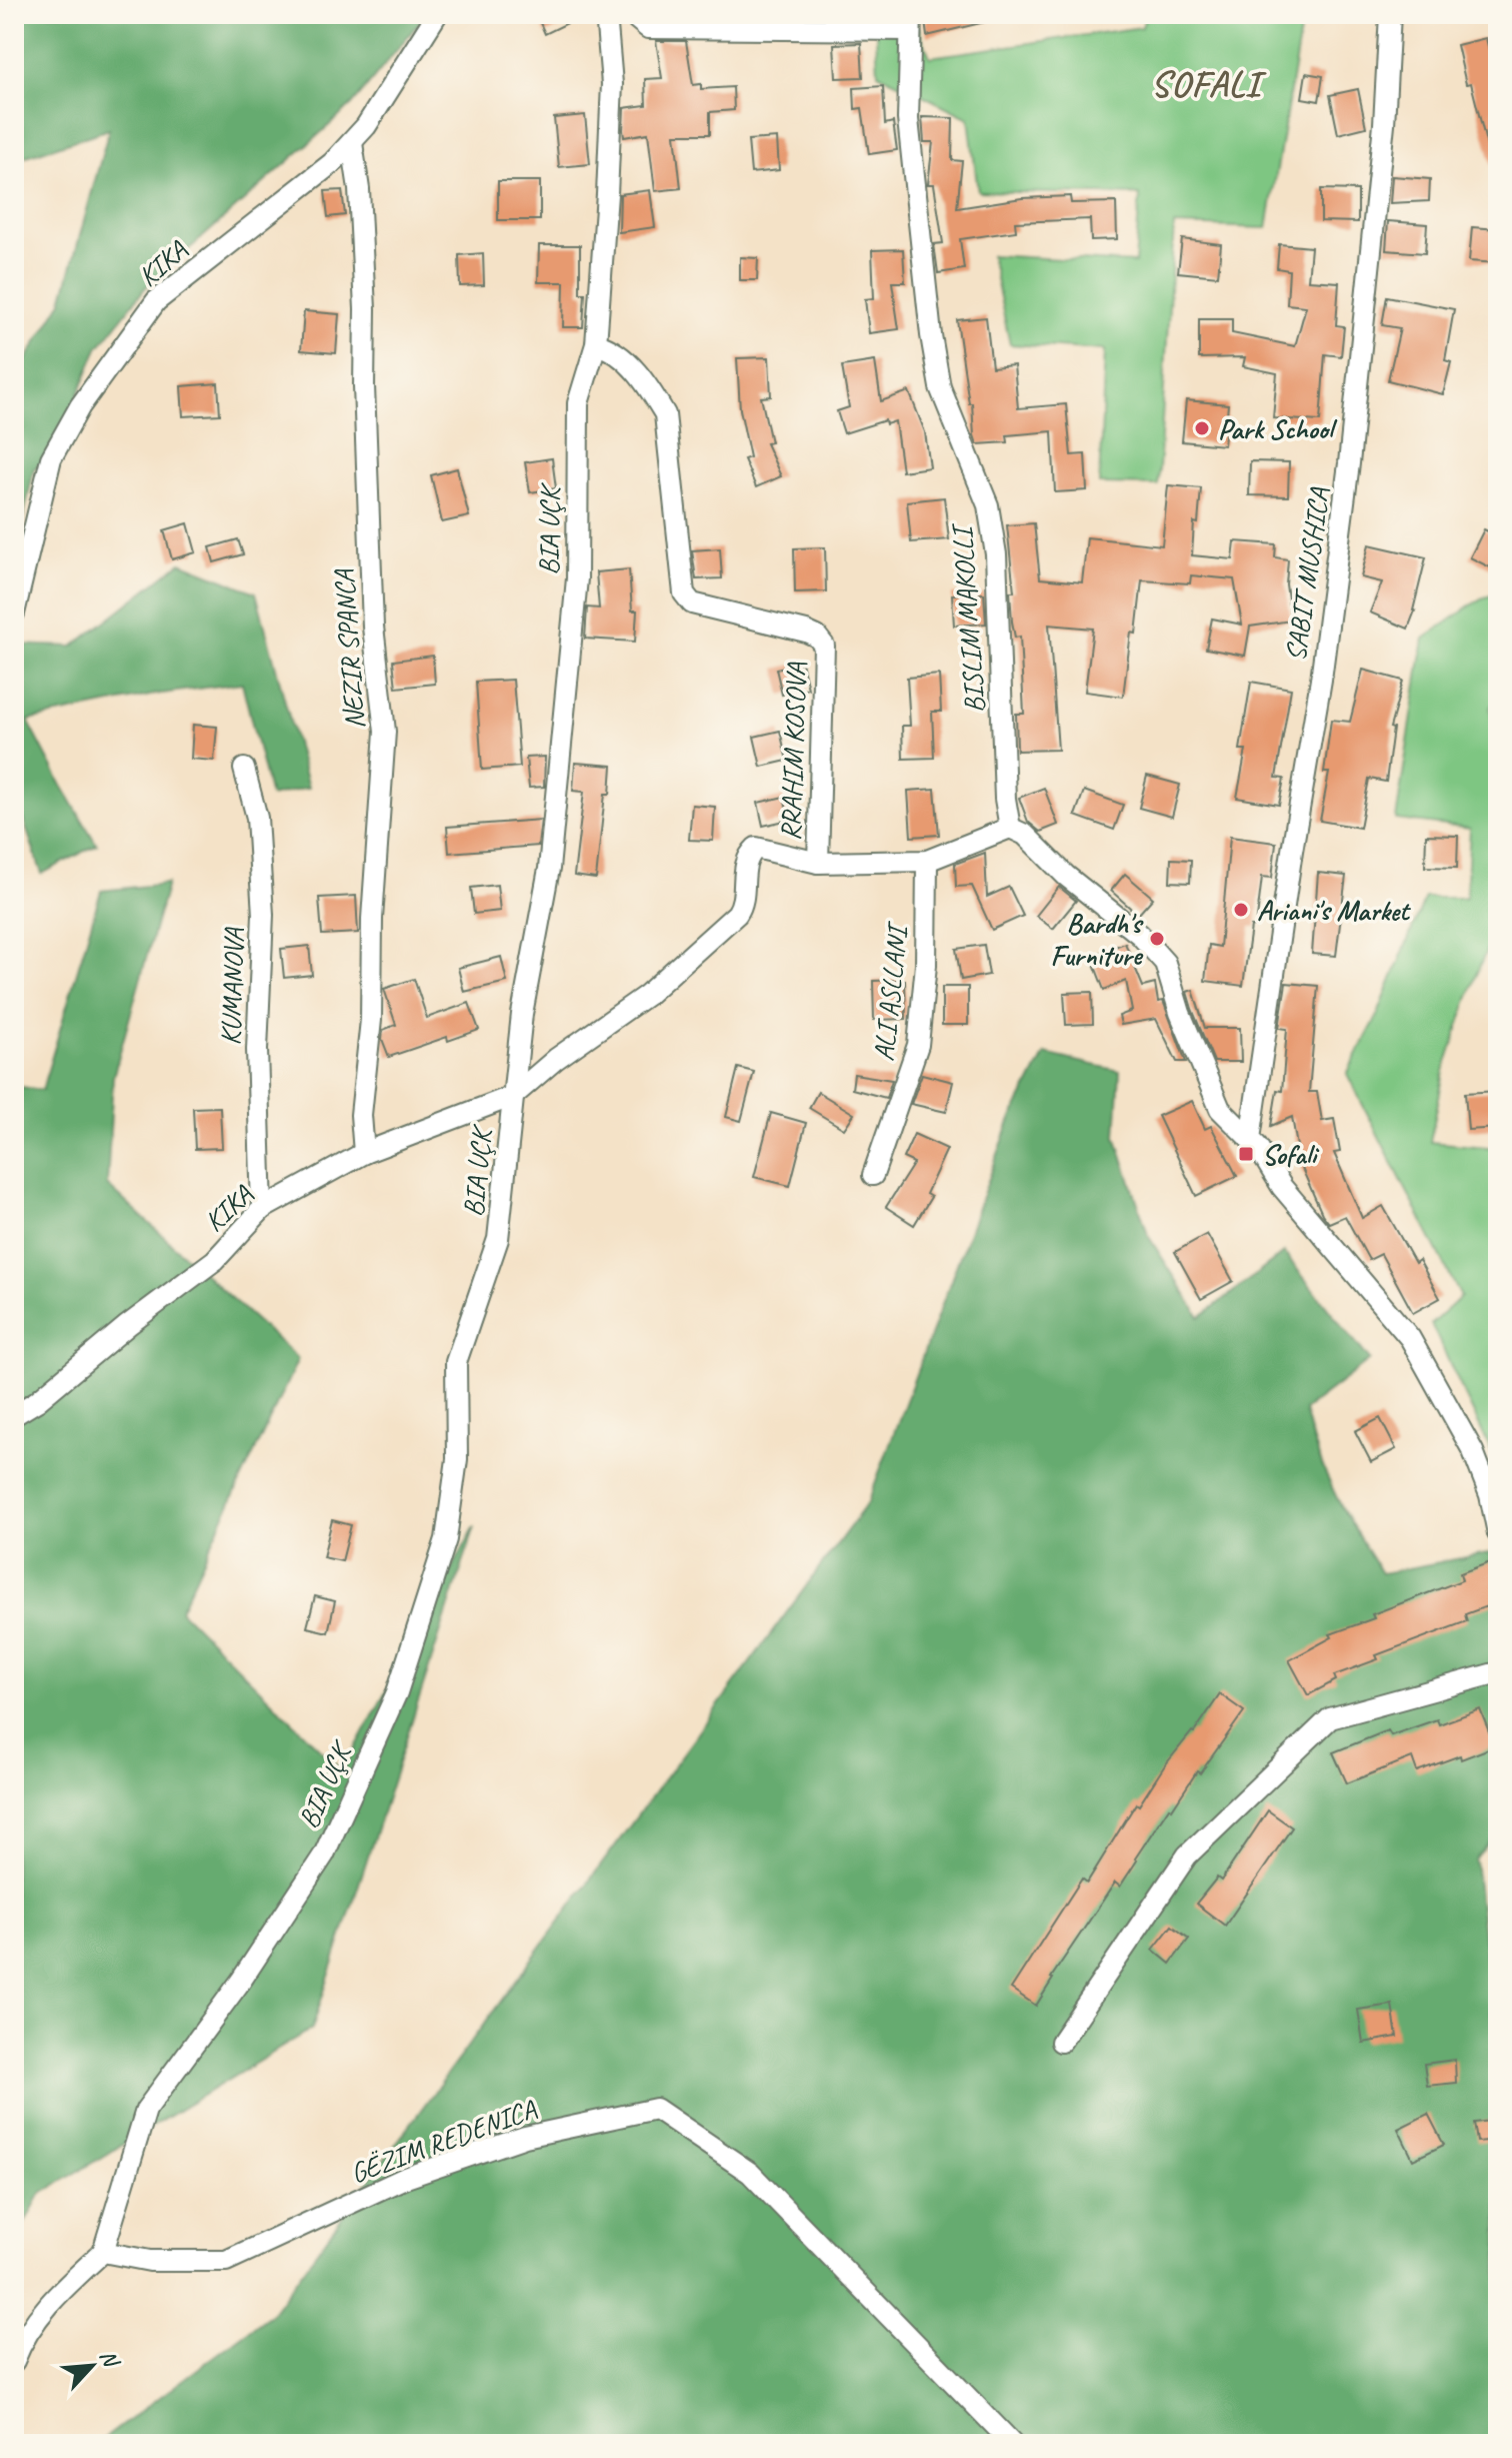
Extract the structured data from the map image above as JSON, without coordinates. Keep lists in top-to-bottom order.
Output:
{
  "streets": {
    "street": [
      "KIKA",
      "BIA UÇK",
      "SABIT MUSHICA",
      "BISLIM MAKOLLI",
      "NEZIR SPANCA",
      "RRAHIM KOSOVA",
      "KUMANOVA",
      "ALI ASLLANI",
      "GËZIM REDENICA"
    ]
  },
  "crossings": [
    ["KIKA", "BIA UÇK"],
    ["KIKA", "NEZIR SPANCA"],
    ["KIKA", "RRAHIM KOSOVA"],
    ["KIKA", "KUMANOVA"],
    ["BIA UÇK", "RRAHIM KOSOVA"],
    ["BIA UÇK", "GËZIM REDENICA"],
    ["BISLIM MAKOLLI", "RRAHIM KOSOVA"],
    ["RRAHIM KOSOVA", "ALI ASLLANI"]
  ],
  "districts": ["SOFALI"],
  "places": {
    "other": ["Park School", "Ariani's Market", "Bardh's Furniture"],
    "transit": ["Sofali"]
  },
  "north": "top right"
}
